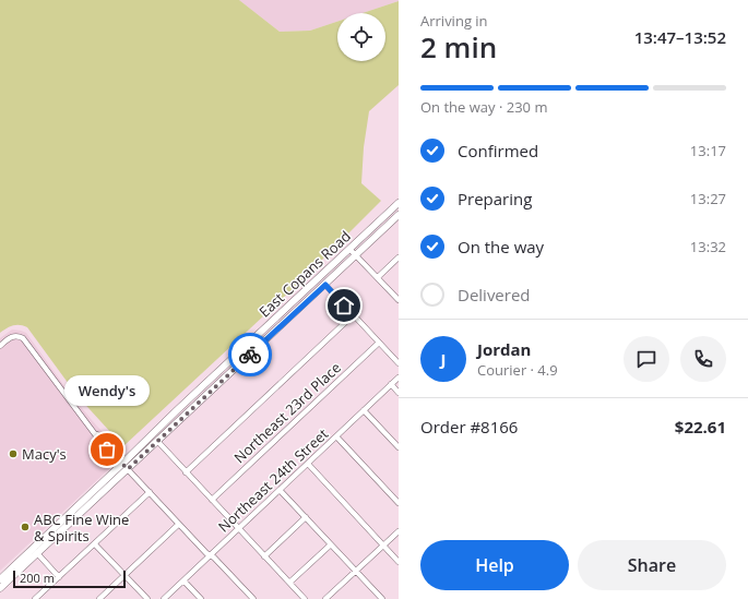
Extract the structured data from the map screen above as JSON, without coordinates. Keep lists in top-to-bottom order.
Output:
{
  "streets": {
    "main road": ["East Copans Road"],
    "street": ["Northeast 23rd Place", "Northeast 24th Street"]
  },
  "places": ["Wendy's", "Macy's", "ABC Fine Wine & Spirits"],
  "scale_bar": "200 m",
  "page": {
    "heading": ["2 min", "Arriving in", "13:47–13:52"],
    "panel": [
      "Jordan",
      "Courier · 4.9",
      "Order #8166",
      "$22.61"
    ],
    "bar": "On the way · 230 m",
    "list": [
      ["Confirmed", "13:17"],
      ["Preparing", "13:27"],
      ["On the way", "13:32"],
      "Delivered"
    ],
    "round": "J",
    "bubble": "Wendy's",
    "buttons": ["Help", "Share"],
    "scale": "200 m"
  }
}
